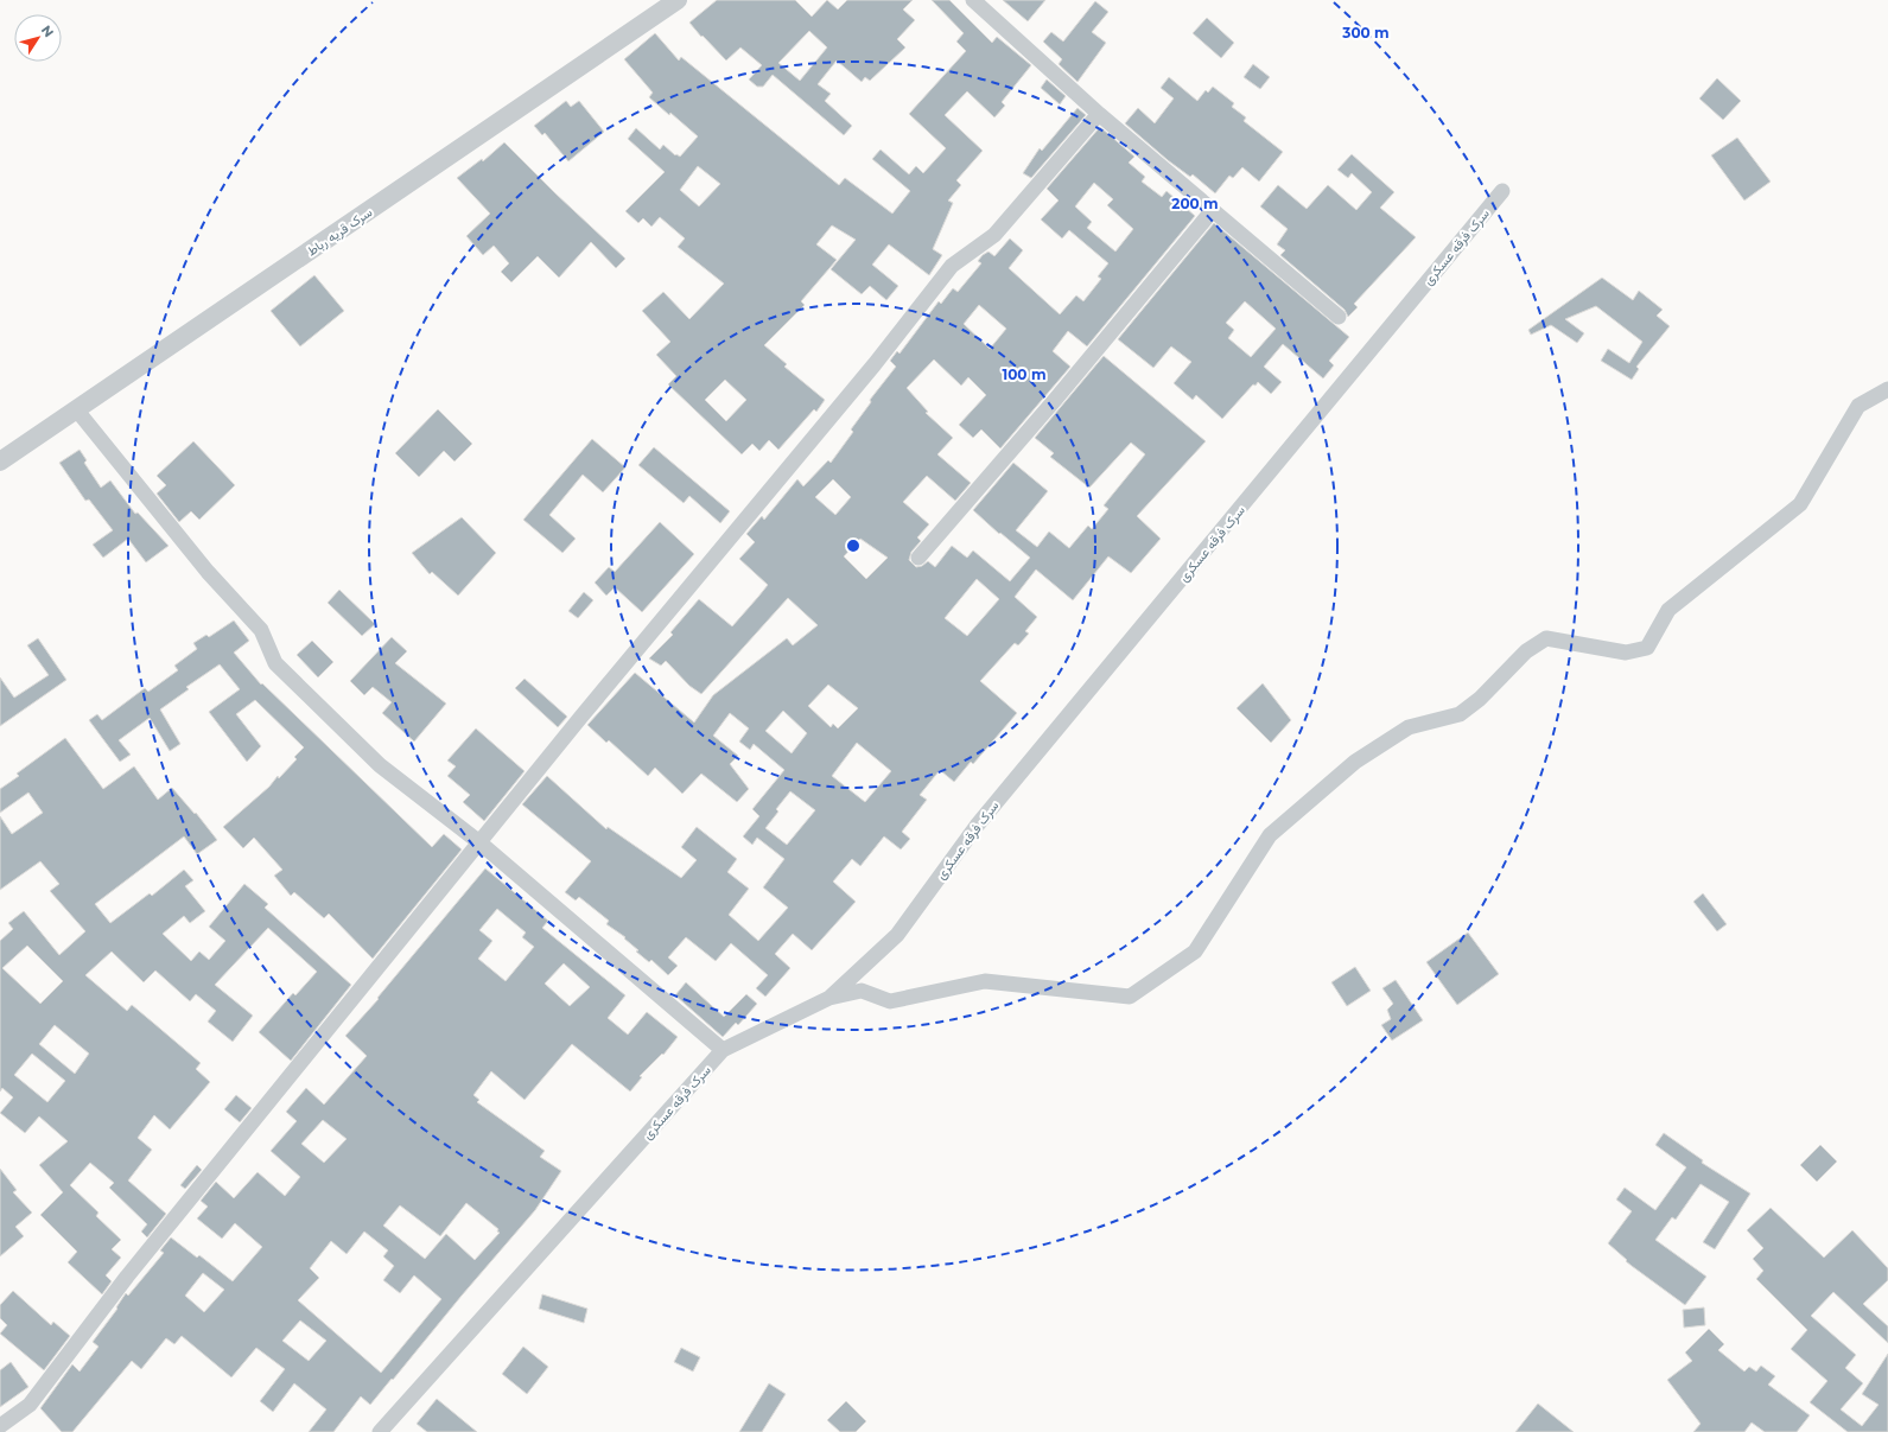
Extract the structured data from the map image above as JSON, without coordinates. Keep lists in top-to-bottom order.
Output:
{
  "streets": {
    "street": ["سرک قریه رباط", "سرک فرقه عسکری"]
  },
  "north": "top right",
  "rings": ["300 m", "200 m", "100 m"]
}
